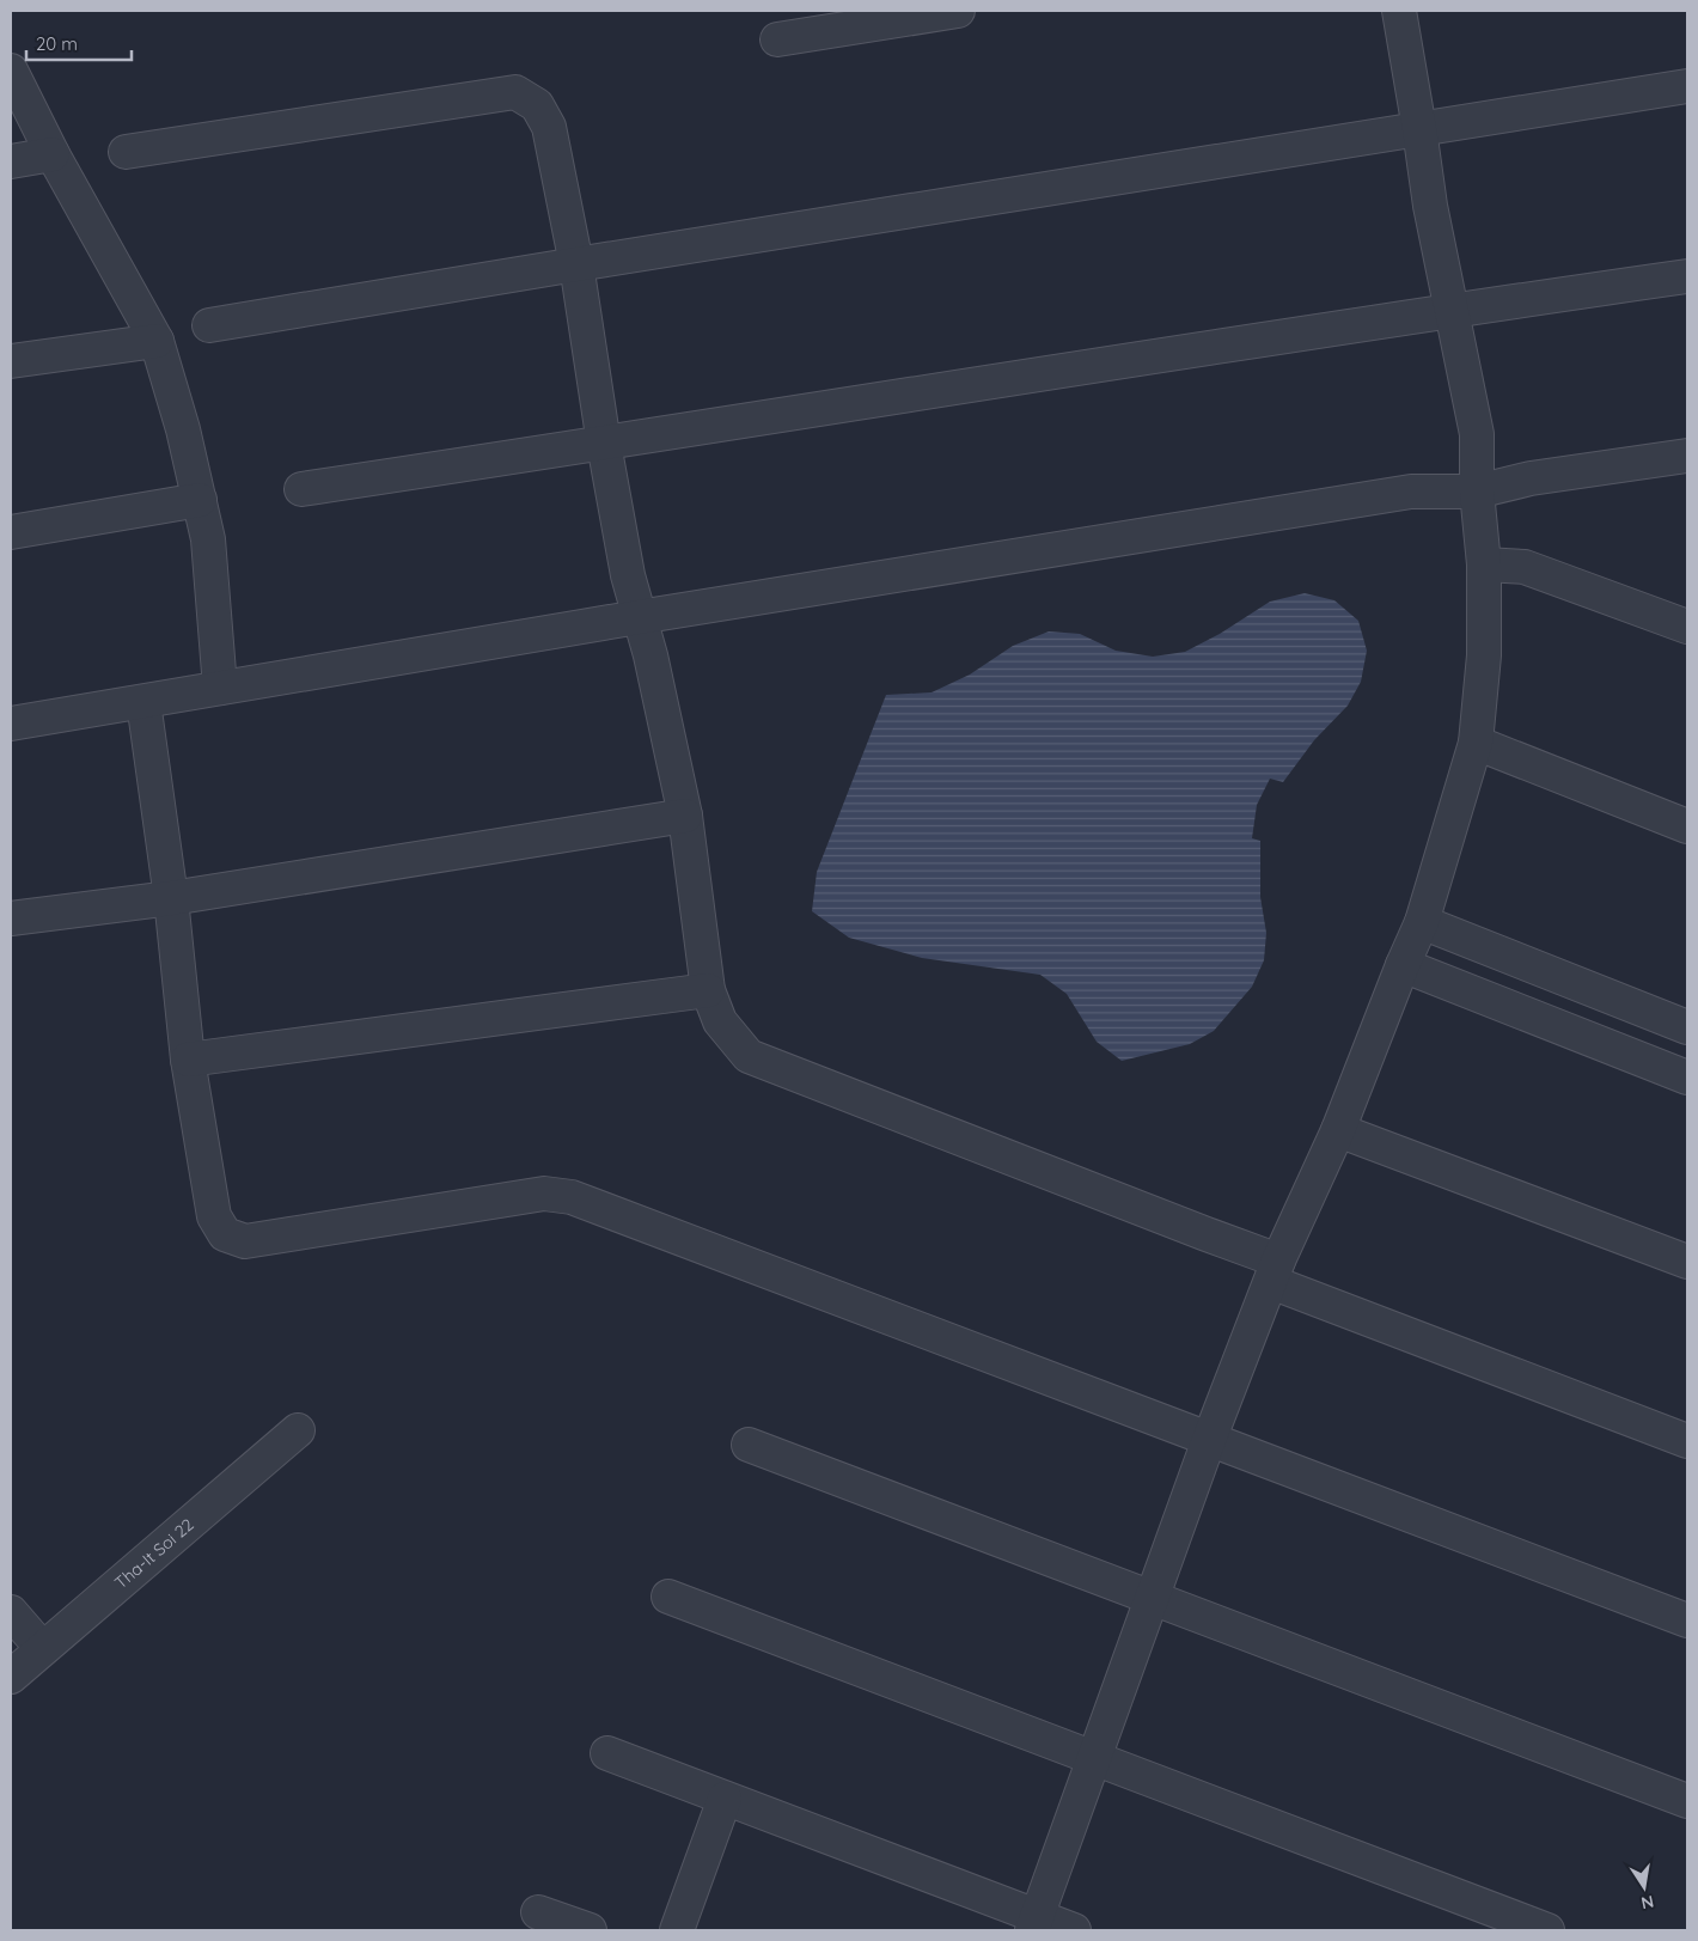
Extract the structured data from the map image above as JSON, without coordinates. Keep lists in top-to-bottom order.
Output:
{
  "streets": {
    "street": ["Tha-It Soi 22"]
  },
  "scale_bar": "20 m",
  "north": "bottom"
}
